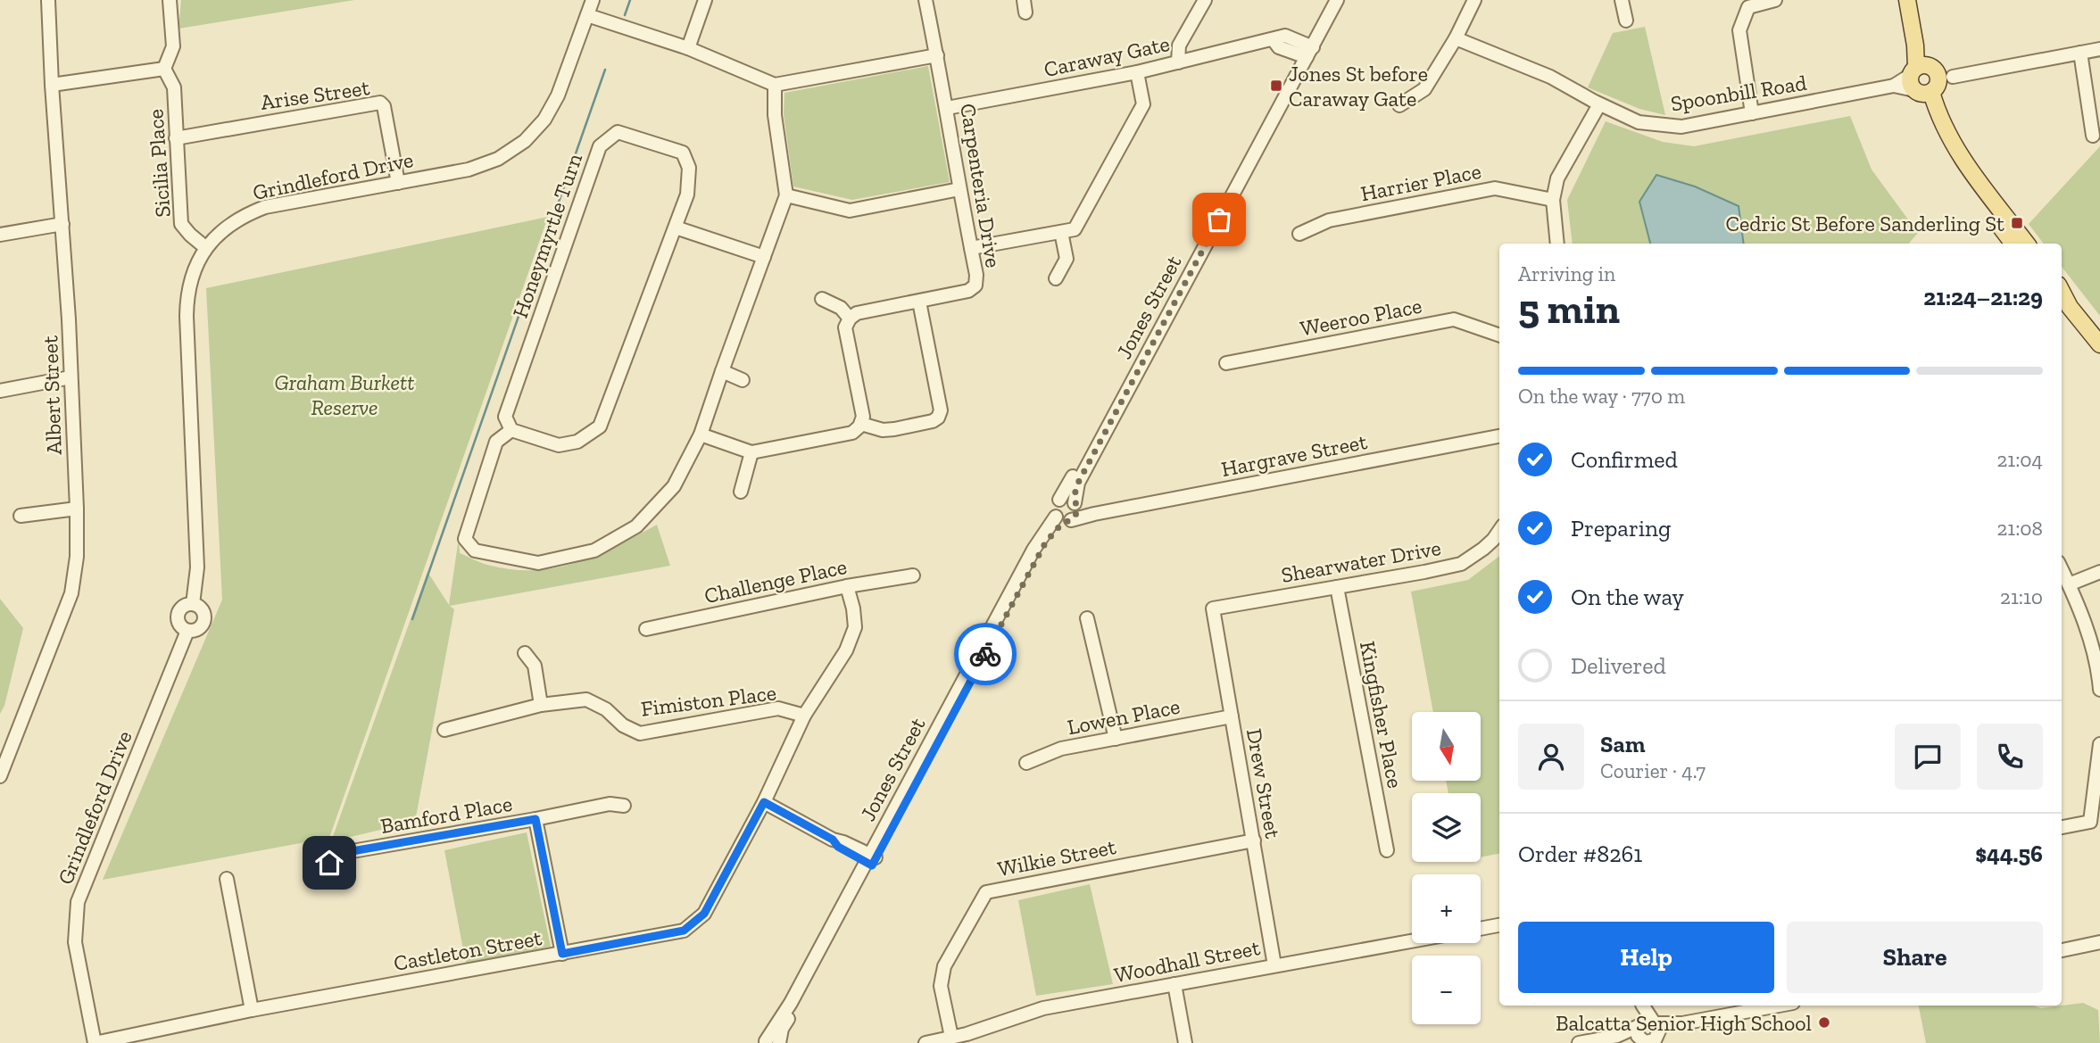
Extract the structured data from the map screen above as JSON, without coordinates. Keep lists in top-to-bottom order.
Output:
{
  "streets": {
    "street": [
      "Caraway Gate",
      "Spoonbill Road",
      "Arise Street",
      "Sicilia Place",
      "Grindleford Drive",
      "Harrier Place",
      "Carpenteria Drive",
      "Honeymyrtle Turn",
      "Jones Street",
      "Weeroo Place",
      "Albert Street",
      "Hargrave Street",
      "Shearwater Drive",
      "Challenge Place",
      "Fimiston Place",
      "Kingfisher Place",
      "Lowen Place",
      "Drew Street",
      "Bamford Place",
      "Wilkie Street",
      "Castleton Street",
      "Woodhall Street"
    ]
  },
  "crossings": [
    ["Caraway Gate", "Carpenteria Drive"],
    ["Caraway Gate", "Jones Street"],
    ["Arise Street", "Sicilia Place"],
    ["Arise Street", "Grindleford Drive"],
    ["Sicilia Place", "Grindleford Drive"],
    ["Grindleford Drive", "Castleton Street"],
    ["Jones Street", "Hargrave Street"],
    ["Shearwater Drive", "Kingfisher Place"],
    ["Shearwater Drive", "Drew Street"],
    ["Challenge Place", "Castleton Street"],
    ["Fimiston Place", "Castleton Street"],
    ["Lowen Place", "Drew Street"],
    ["Drew Street", "Wilkie Street"],
    ["Drew Street", "Woodhall Street"],
    ["Bamford Place", "Castleton Street"],
    ["Wilkie Street", "Woodhall Street"]
  ],
  "parks": ["Graham Burkett Reserve"],
  "places": {
    "transit": ["Jones St before Caraway Gate", "Cedric St Before Sanderling St"],
    "other": ["Balcatta Senior High School"]
  },
  "north": "bottom",
  "page": {
    "heading": ["5 min", "Arriving in", "21:24–21:29"],
    "panel": [
      "Sam",
      "Courier · 4.7",
      "Order #8261",
      "$44.56"
    ],
    "bar": "On the way · 770 m",
    "list": [
      ["Confirmed", "21:04"],
      ["Preparing", "21:08"],
      ["On the way", "21:10"],
      "Delivered"
    ],
    "map_buttons": ["+", "−"],
    "buttons": ["Help", "Share"]
  }
}
